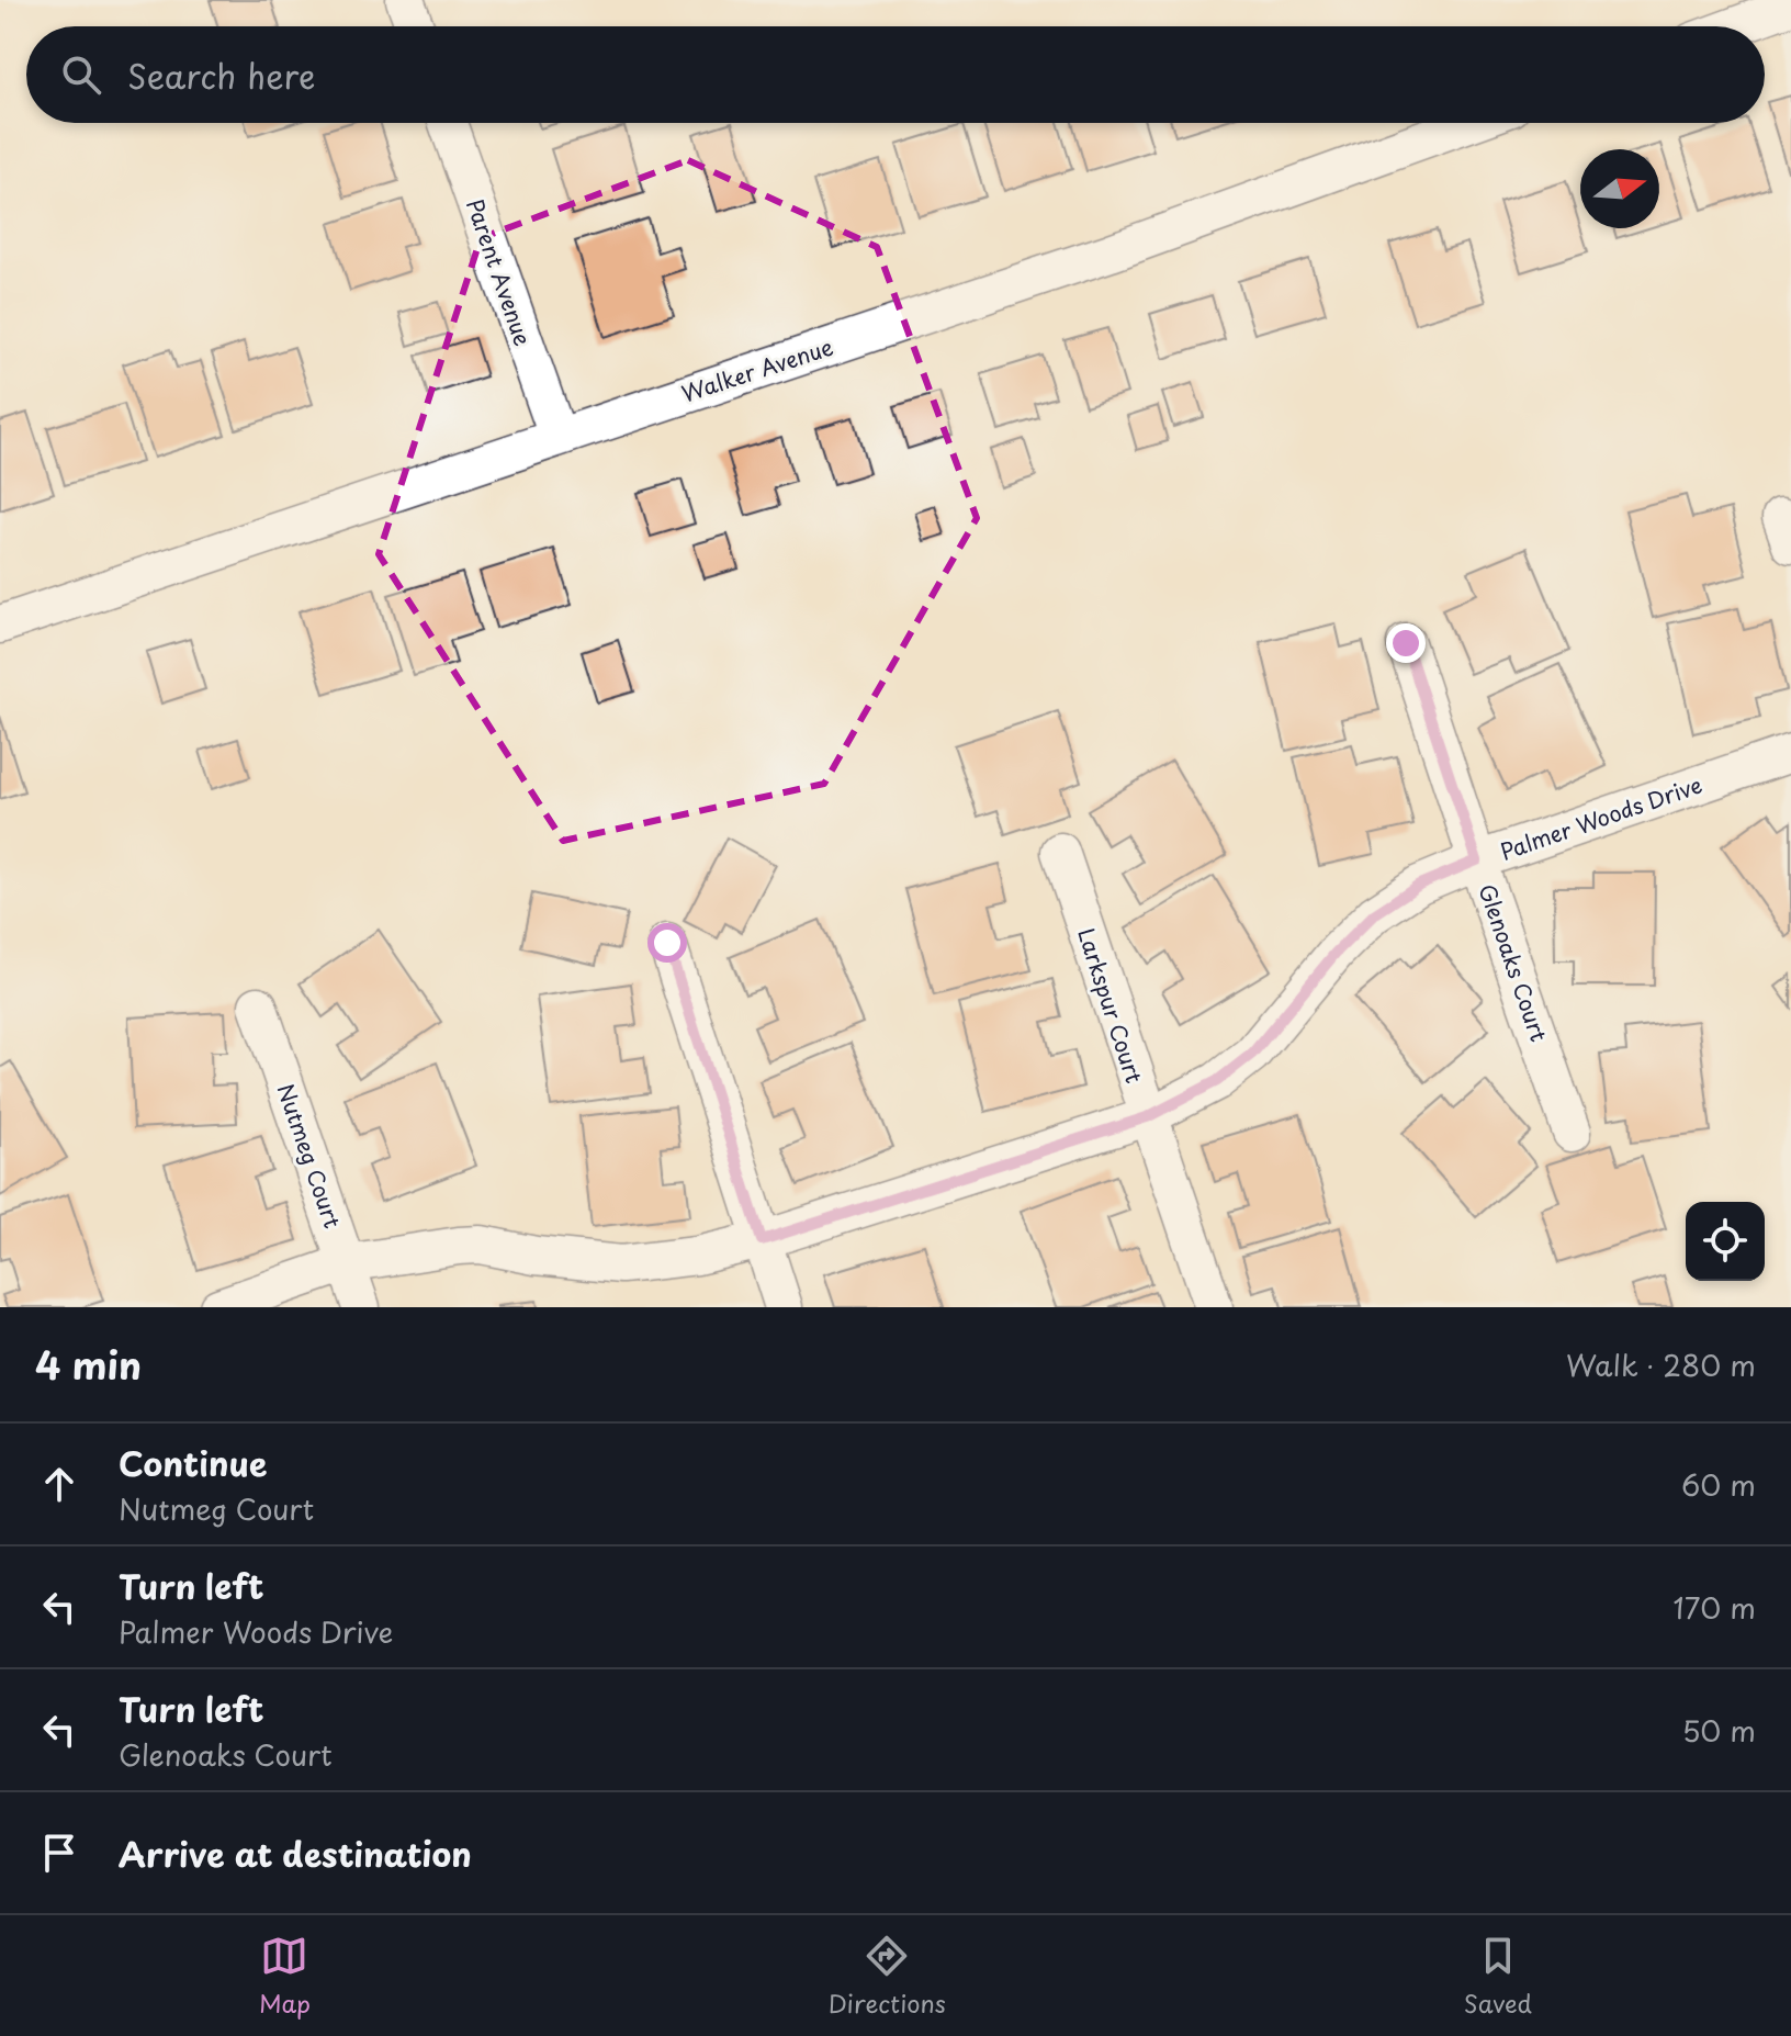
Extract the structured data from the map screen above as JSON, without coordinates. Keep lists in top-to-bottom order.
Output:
{
  "streets": {
    "street": [
      "Parent Avenue",
      "Walker Avenue",
      "Palmer Woods Drive",
      "Glenoaks Court",
      "Larkspur Court",
      "Nutmeg Court"
    ]
  },
  "crossings": [
    ["Parent Avenue", "Walker Avenue"],
    ["Palmer Woods Drive", "Glenoaks Court"],
    ["Palmer Woods Drive", "Larkspur Court"],
    ["Palmer Woods Drive", "Nutmeg Court"]
  ],
  "north": "right",
  "page": {
    "search": "Search here",
    "heading": ["4 min", "Walk · 280 m"],
    "list": [
      ["Continue", "Nutmeg Court", "60 m"],
      ["Turn left", "Palmer Woods Drive", "170 m"],
      ["Turn left", "Glenoaks Court", "50 m"],
      "Arrive at destination"
    ],
    "nav": ["Map", "Directions", "Saved"]
  }
}
